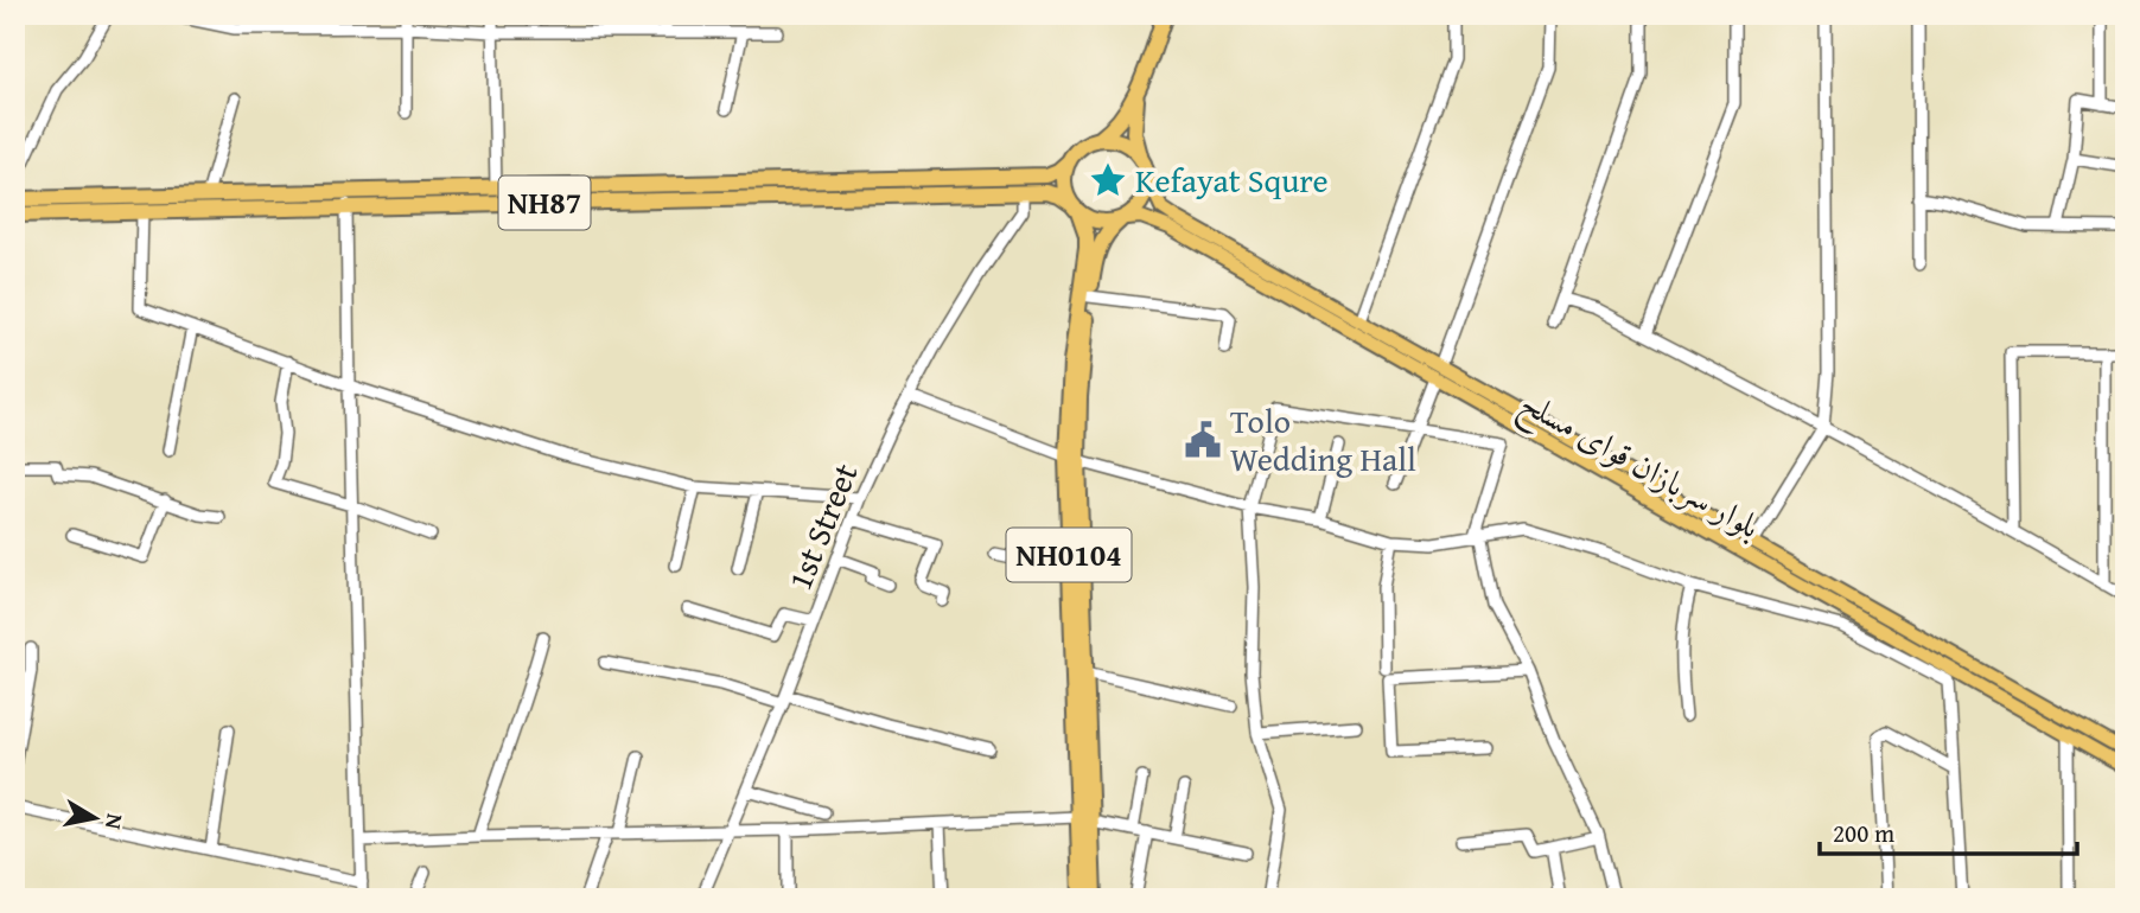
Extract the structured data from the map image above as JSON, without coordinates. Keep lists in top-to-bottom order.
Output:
{
  "streets": {
    "highway": ["NH87", "NH0104"],
    "main road": ["بلوار سربازان قوای مسلح"],
    "street": ["1st Street"]
  },
  "crossings": [
    ["NH87", "بلوار سربازان قوای مسلح"],
    ["NH87", "1st Street"],
    ["NH87", "NH0104"],
    ["بلوار سربازان قوای مسلح", "NH0104"]
  ],
  "places": {
    "place": ["Kefayat Squre"],
    "public building": ["Tolo Wedding Hall"]
  },
  "scale_bar": "200 m",
  "north": "right"
}
